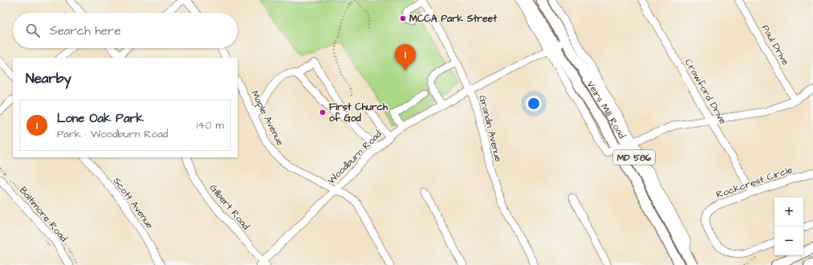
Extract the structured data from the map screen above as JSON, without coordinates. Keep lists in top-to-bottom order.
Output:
{
  "streets": {
    "main road": ["Veirs Mill Road", "MD 586"],
    "street": [
      "Paul Drive",
      "Crawford Drive",
      "Maple Avenue",
      "Grandin Avenue",
      "Woodburn Road",
      "Rockcrest Circle",
      "Scott Avenue",
      "Gilbert Road",
      "Baltimore Road"
    ]
  },
  "crossings": [
    ["Crawford Drive", "Rockcrest Circle"],
    ["Veirs Mill Road", "Woodburn Road"],
    ["Maple Avenue", "Woodburn Road"],
    ["Grandin Avenue", "Woodburn Road"],
    ["Woodburn Road", "Gilbert Road"]
  ],
  "places": ["MCCA Park Street", "First Church of God"],
  "page": {
    "search": "Search here",
    "pins": "1",
    "heading": "Nearby",
    "list": [
      {
        "mark": "1",
        "name": "Lone Oak Park",
        "note": "Park · Woodburn Road",
        "value": "140 m"
      }
    ],
    "map_buttons": ["+", "−"]
  }
}
